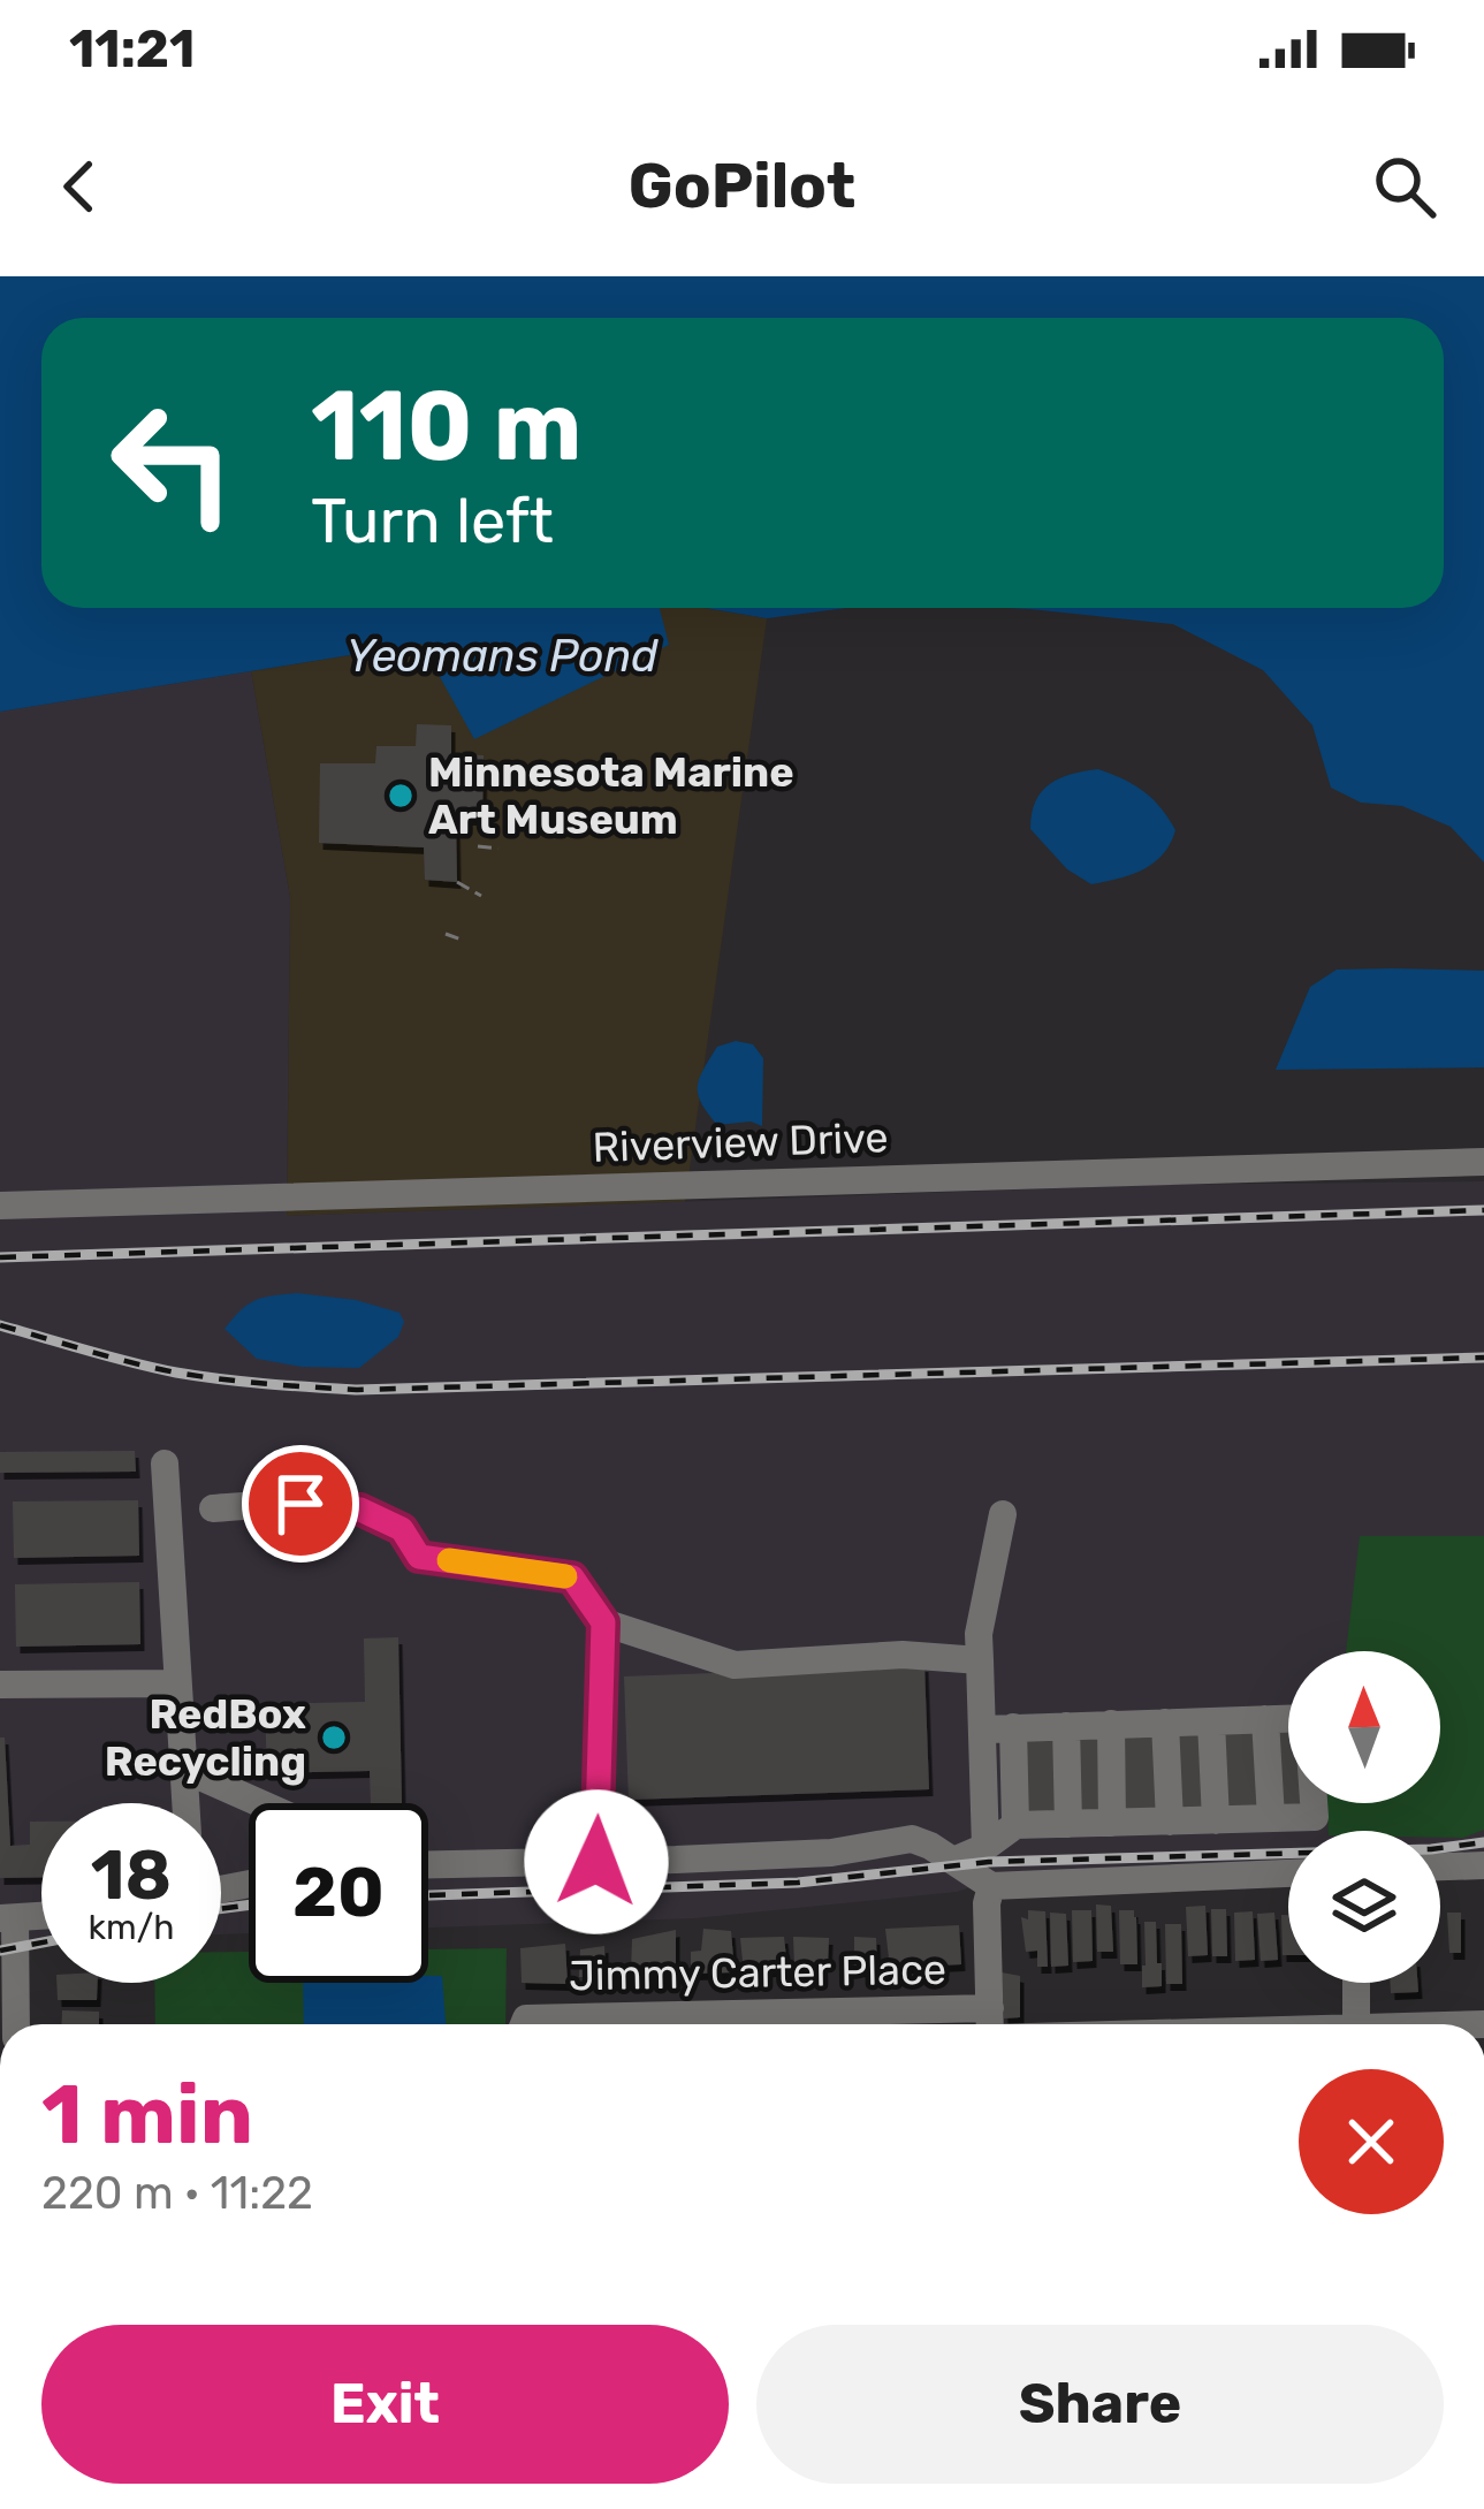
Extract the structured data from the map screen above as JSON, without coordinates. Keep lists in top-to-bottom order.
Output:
{
  "streets": {
    "street": ["Riverview Drive", "Jimmy Carter Place"]
  },
  "water": ["Yeomans Pond"],
  "places": ["Minnesota Marine Art Museum", "RedBox Recycling"],
  "north": "top",
  "page": {
    "status": "11:21",
    "header": "GoPilot",
    "turn": ["110 m", "Turn left"],
    "speed": "18 km/h",
    "limit": "20",
    "heading": ["1 min", "220 m · 11:22"],
    "buttons": ["Exit", "Share"]
  }
}
